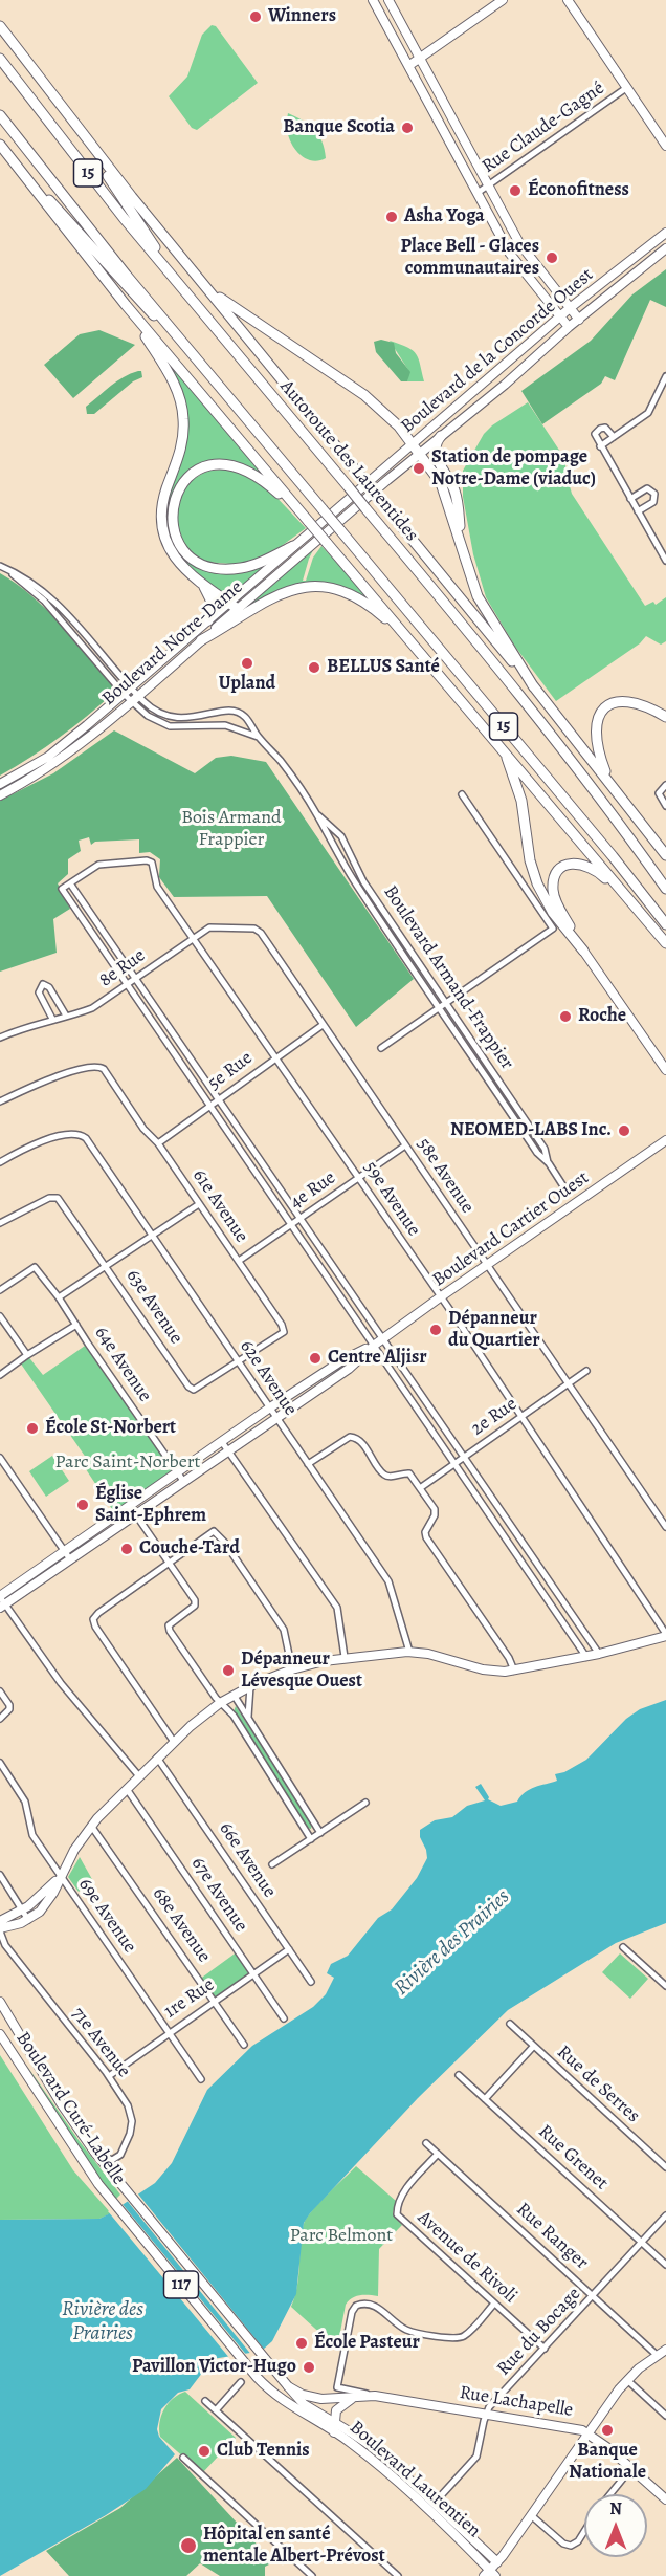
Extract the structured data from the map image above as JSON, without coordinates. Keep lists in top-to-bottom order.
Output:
{
  "streets": {
    "highway": ["15", "Autoroute des Laurentides"],
    "main road": [
      "Boulevard Curé-Labelle",
      "117",
      "Rue Lachapelle",
      "Boulevard Laurentien"
    ],
    "street": [
      "Rue Claude-Gagné",
      "Boulevard de la Concorde Ouest",
      "Boulevard Notre-Dame",
      "8e Rue",
      "Boulevard Armand-Frappier",
      "5e Rue",
      "58e Avenue",
      "4e Rue",
      "59e Avenue",
      "61e Avenue",
      "Boulevard Cartier Ouest",
      "63e Avenue",
      "64e Avenue",
      "62e Avenue",
      "2e Rue",
      "66e Avenue",
      "67e Avenue",
      "69e Avenue",
      "68e Avenue",
      "1re Rue",
      "71e Avenue",
      "Rue de Serres",
      "Rue Grenet",
      "Rue Ranger",
      "Avenue de Rivoli",
      "Rue du Bocage"
    ]
  },
  "crossings": [
    ["Boulevard de la Concorde Ouest", "Autoroute des Laurentides"],
    ["Boulevard de la Concorde Ouest", "Boulevard Notre-Dame"],
    ["Autoroute des Laurentides", "Boulevard Notre-Dame"],
    ["Boulevard Notre-Dame", "Boulevard Armand-Frappier"],
    ["8e Rue", "58e Avenue"],
    ["8e Rue", "59e Avenue"],
    ["5e Rue", "58e Avenue"],
    ["5e Rue", "59e Avenue"],
    ["5e Rue", "61e Avenue"],
    ["58e Avenue", "4e Rue"],
    ["58e Avenue", "59e Avenue"],
    ["58e Avenue", "Boulevard Cartier Ouest"],
    ["58e Avenue", "2e Rue"],
    ["4e Rue", "59e Avenue"],
    ["4e Rue", "61e Avenue"],
    ["59e Avenue", "Boulevard Cartier Ouest"],
    ["59e Avenue", "2e Rue"],
    ["61e Avenue", "63e Avenue"],
    ["61e Avenue", "62e Avenue"],
    ["Boulevard Cartier Ouest", "64e Avenue"],
    ["Boulevard Cartier Ouest", "62e Avenue"],
    ["63e Avenue", "62e Avenue"],
    ["66e Avenue", "1re Rue"],
    ["67e Avenue", "1re Rue"],
    ["69e Avenue", "1re Rue"],
    ["68e Avenue", "1re Rue"],
    ["1re Rue", "71e Avenue"],
    ["71e Avenue", "Boulevard Curé-Labelle"],
    ["Boulevard Curé-Labelle", "Boulevard Laurentien"],
    ["Rue Grenet", "Rue du Bocage"],
    ["Rue Ranger", "Avenue de Rivoli"],
    ["Rue Ranger", "Rue du Bocage"],
    ["Avenue de Rivoli", "Rue du Bocage"],
    ["Avenue de Rivoli", "Rue Lachapelle"],
    ["Rue du Bocage", "Rue Lachapelle"],
    ["Rue Lachapelle", "Boulevard Laurentien"]
  ],
  "water": ["Rivière des Prairies"],
  "parks": ["Bois Armand Frappier", "Parc Saint-Norbert", "Parc Belmont"],
  "places": [
    "Winners",
    "Banque Scotia",
    "Éconofitness",
    "Asha Yoga",
    "Place Bell - Glaces communautaires",
    "Station de pompage Notre-Dame (viaduc)",
    "Upland",
    "BELLUS Santé",
    "Roche",
    "NEOMED-LABS Inc.",
    "Dépanneur du Quartier",
    "Centre Aljisr",
    "École St-Norbert",
    "Église Saint-Ephrem",
    "Couche-Tard",
    "Dépanneur Lévesque Ouest",
    "École Pasteur",
    "Pavillon Victor-Hugo",
    "Banque Nationale",
    "Club Tennis",
    "Hôpital en santé mentale Albert-Prévost"
  ],
  "north": "top"
}
